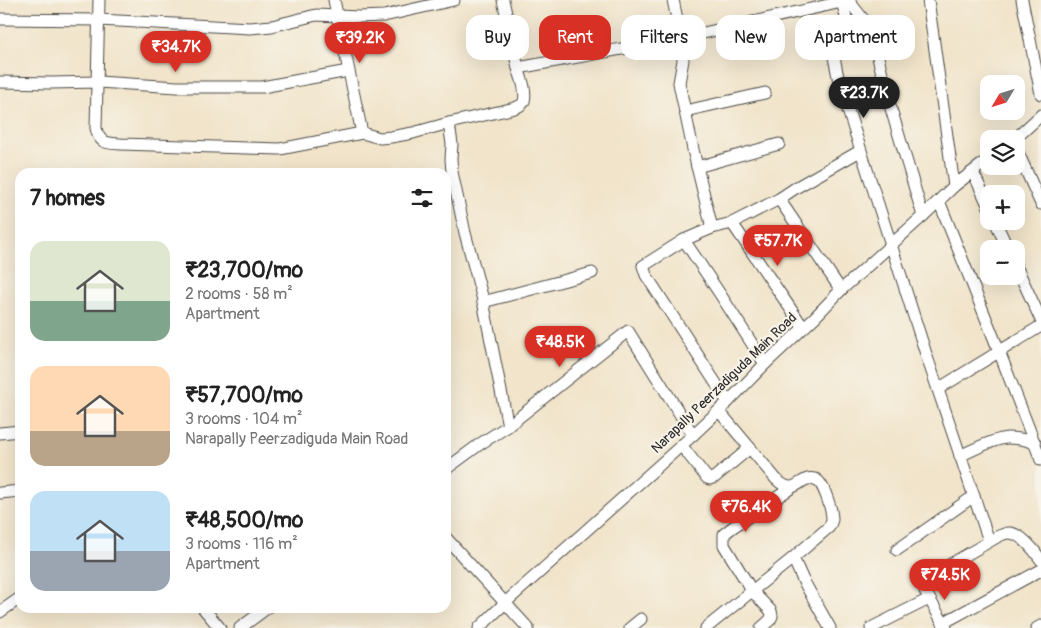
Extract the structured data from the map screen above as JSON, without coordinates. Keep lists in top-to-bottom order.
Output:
{
  "streets": {
    "street": ["Narapally Peerzadiguda Main Road"]
  },
  "north": "bottom left",
  "page": {
    "chip": [
      "Buy",
      "Rent",
      "Filters",
      "New",
      "Apartment"
    ],
    "price": [
      "₹39.2K",
      "₹34.7K",
      "₹23.7K",
      "₹57.7K",
      "₹48.5K",
      "₹76.4K",
      "₹74.5K"
    ],
    "map_buttons": ["+", "−"],
    "heading": "7 homes",
    "list": [
      {
        "name": "₹23,700/mo",
        "note": "2 rooms · 58 m² · Apartment"
      },
      {
        "name": "₹57,700/mo",
        "note": "3 rooms · 104 m² · Narapally Peerzadiguda Main Road"
      },
      {
        "name": "₹48,500/mo",
        "note": "3 rooms · 116 m² · Apartment"
      }
    ]
  }
}
